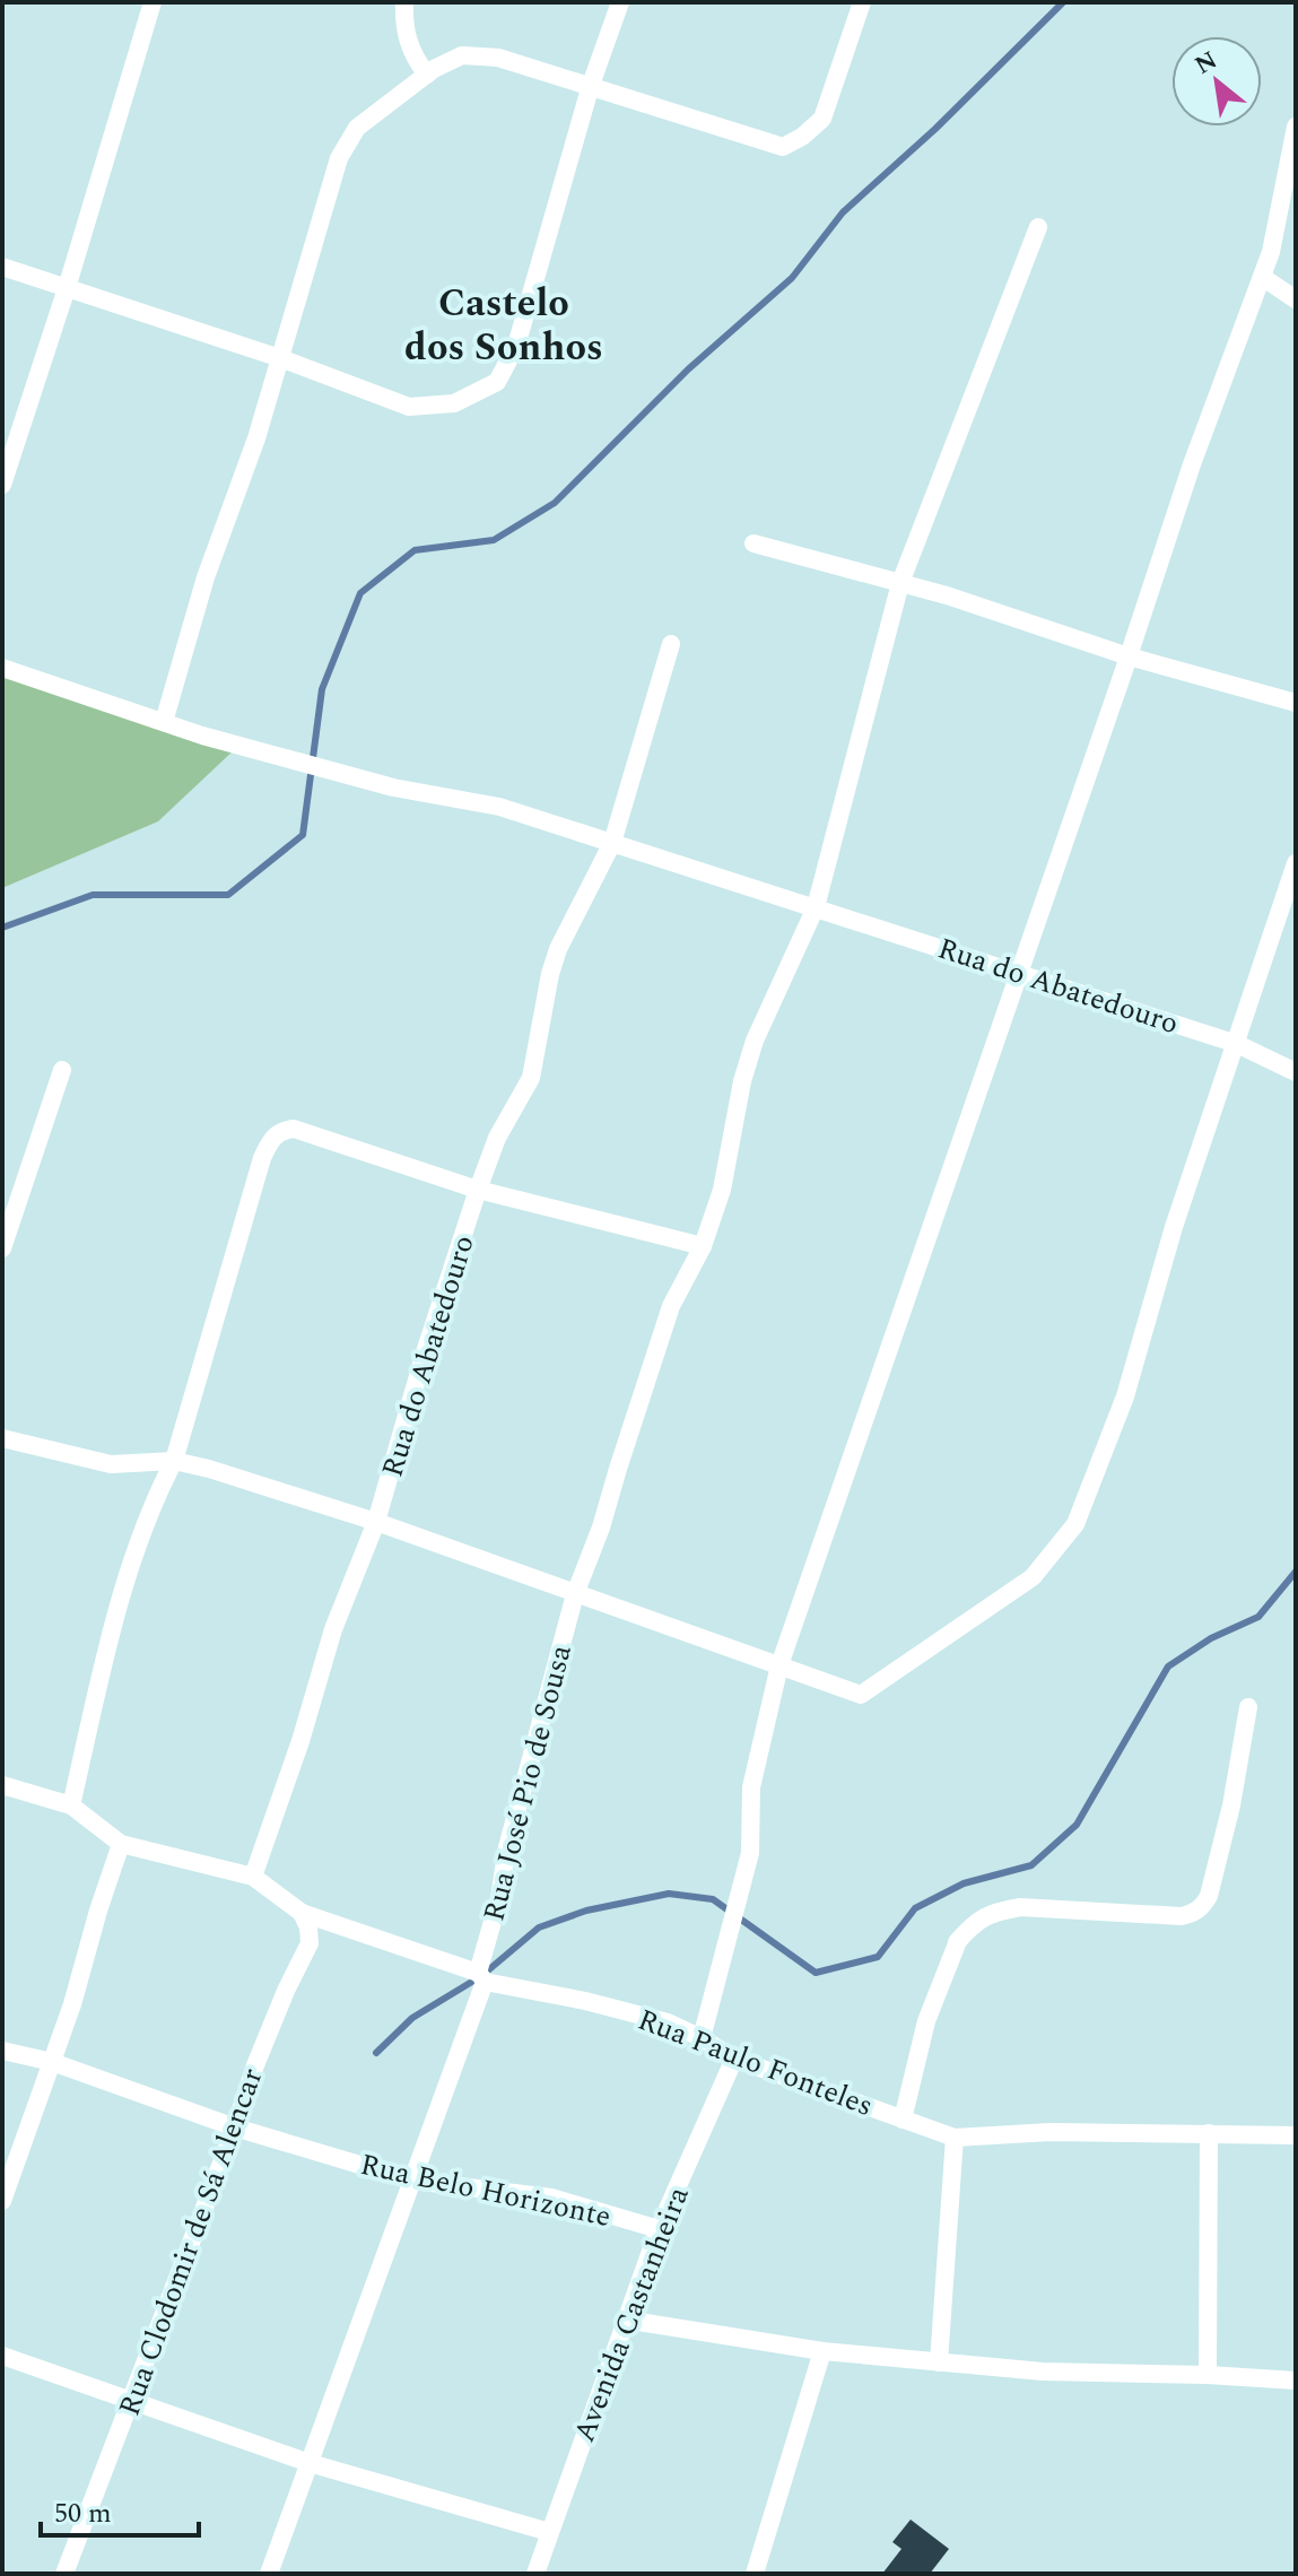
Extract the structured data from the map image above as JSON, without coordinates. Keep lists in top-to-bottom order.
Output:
{
  "streets": {
    "street": [
      "Rua do Abatedouro",
      "Rua José Pio de Sousa",
      "Rua Paulo Fonteles",
      "Rua Belo Horizonte",
      "Rua Clodomir de Sá Alencar",
      "Avenida Castanheira"
    ]
  },
  "crossings": [
    ["Rua do Abatedouro", "Rua José Pio de Sousa"],
    ["Rua José Pio de Sousa", "Rua Paulo Fonteles"],
    ["Rua José Pio de Sousa", "Rua Belo Horizonte"],
    ["Rua Paulo Fonteles", "Rua Clodomir de Sá Alencar"],
    ["Rua Paulo Fonteles", "Avenida Castanheira"],
    ["Rua Belo Horizonte", "Rua Clodomir de Sá Alencar"],
    ["Rua Belo Horizonte", "Avenida Castanheira"]
  ],
  "districts": ["Castelo dos Sonhos"],
  "scale_bar": "50 m",
  "north": "top left"
}
